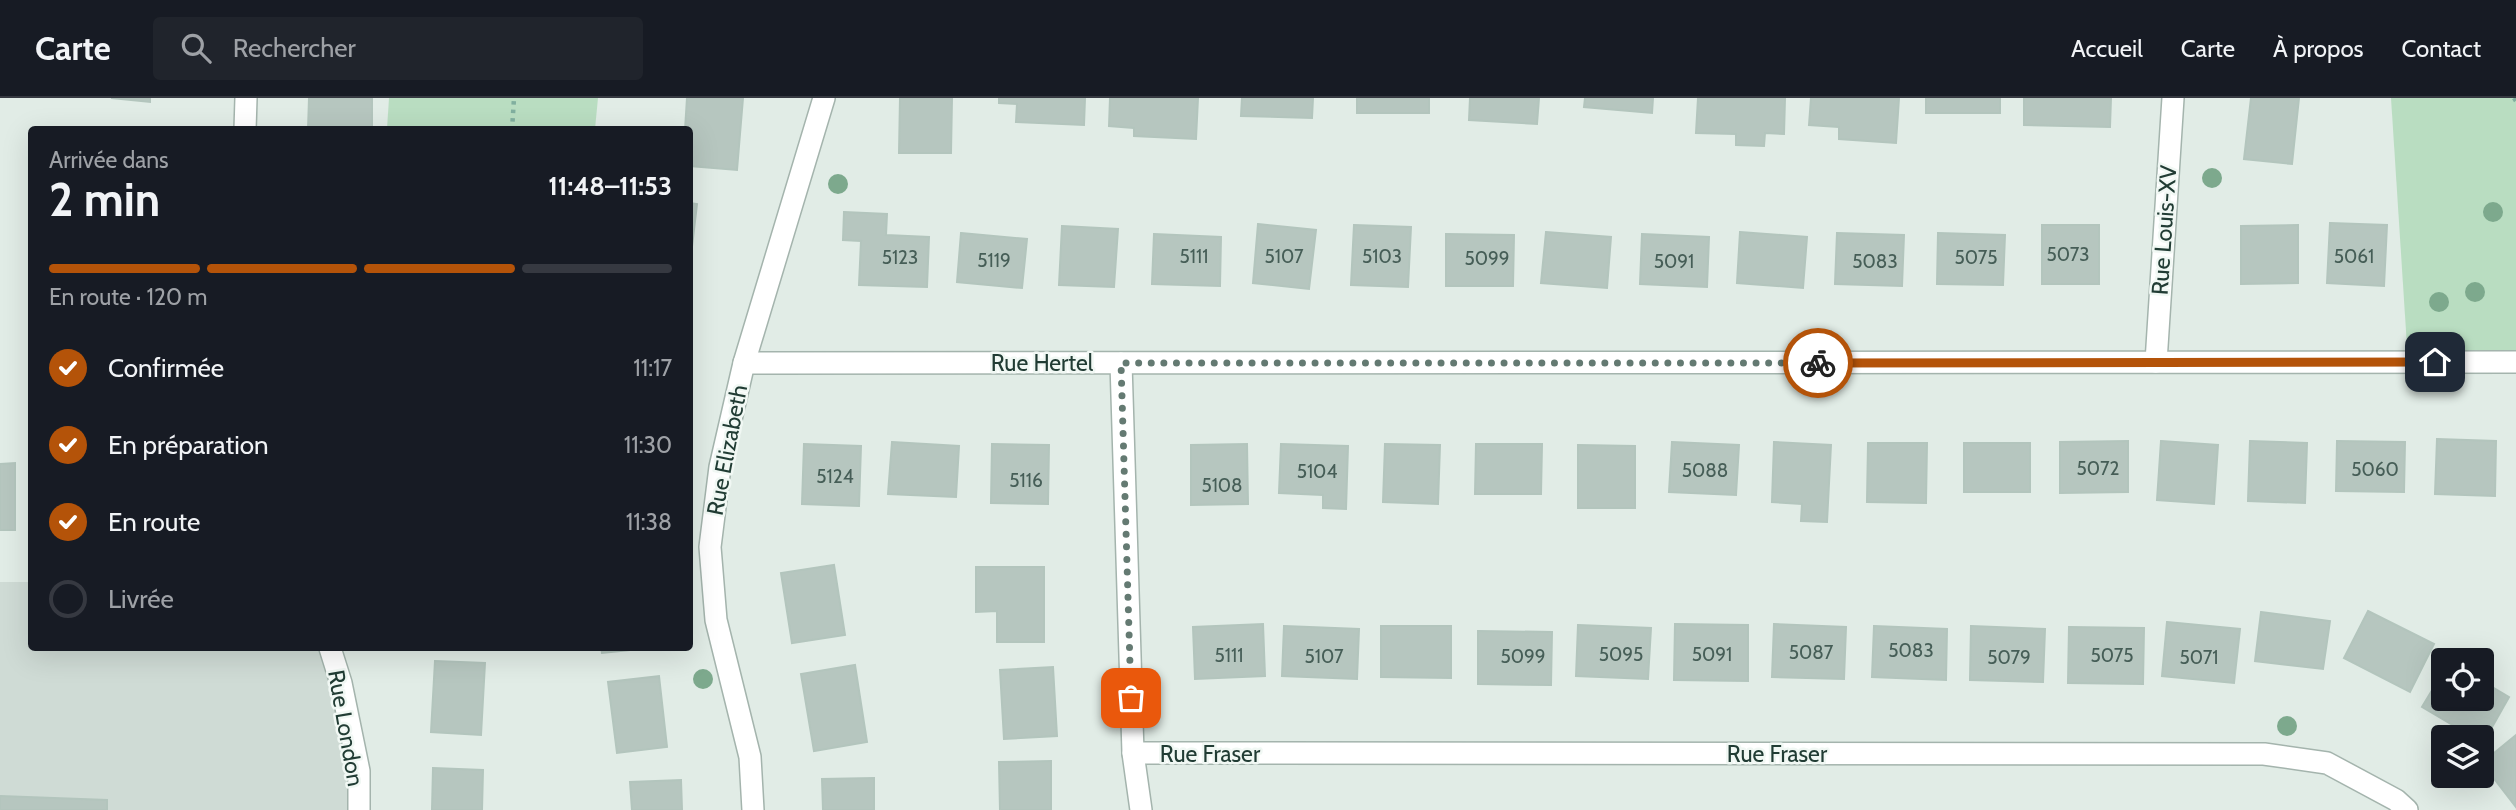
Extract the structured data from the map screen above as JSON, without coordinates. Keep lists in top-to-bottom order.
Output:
{
  "streets": {
    "street": [
      "Rue Louis-XV",
      "Rue Hertel",
      "Rue Elizabeth",
      "Rue London",
      "Rue Fraser"
    ]
  },
  "crossings": [
    ["Rue Louis-XV", "Rue Hertel"],
    ["Rue Hertel", "Rue Elizabeth"]
  ],
  "house_numbers": [
    "5073",
    "5111",
    "5107",
    "5103",
    "5061",
    "5123",
    "5075",
    "5099",
    "5119",
    "5091",
    "5083",
    "5072",
    "5060",
    "5088",
    "5104",
    "5124",
    "5116",
    "5108",
    "5083",
    "5087",
    "5095",
    "5091",
    "5111",
    "5075",
    "5107",
    "5099",
    "5079",
    "5071"
  ],
  "page": {
    "header": "Carte",
    "search": "Rechercher",
    "nav": [
      "Accueil",
      "Carte",
      "À propos",
      "Contact"
    ],
    "heading": ["2 min", "Arrivée dans", "11:48–11:53"],
    "bar": "En route · 120 m",
    "list": [
      ["Confirmée", "11:17"],
      ["En préparation", "11:30"],
      ["En route", "11:38"],
      "Livrée"
    ]
  }
}
